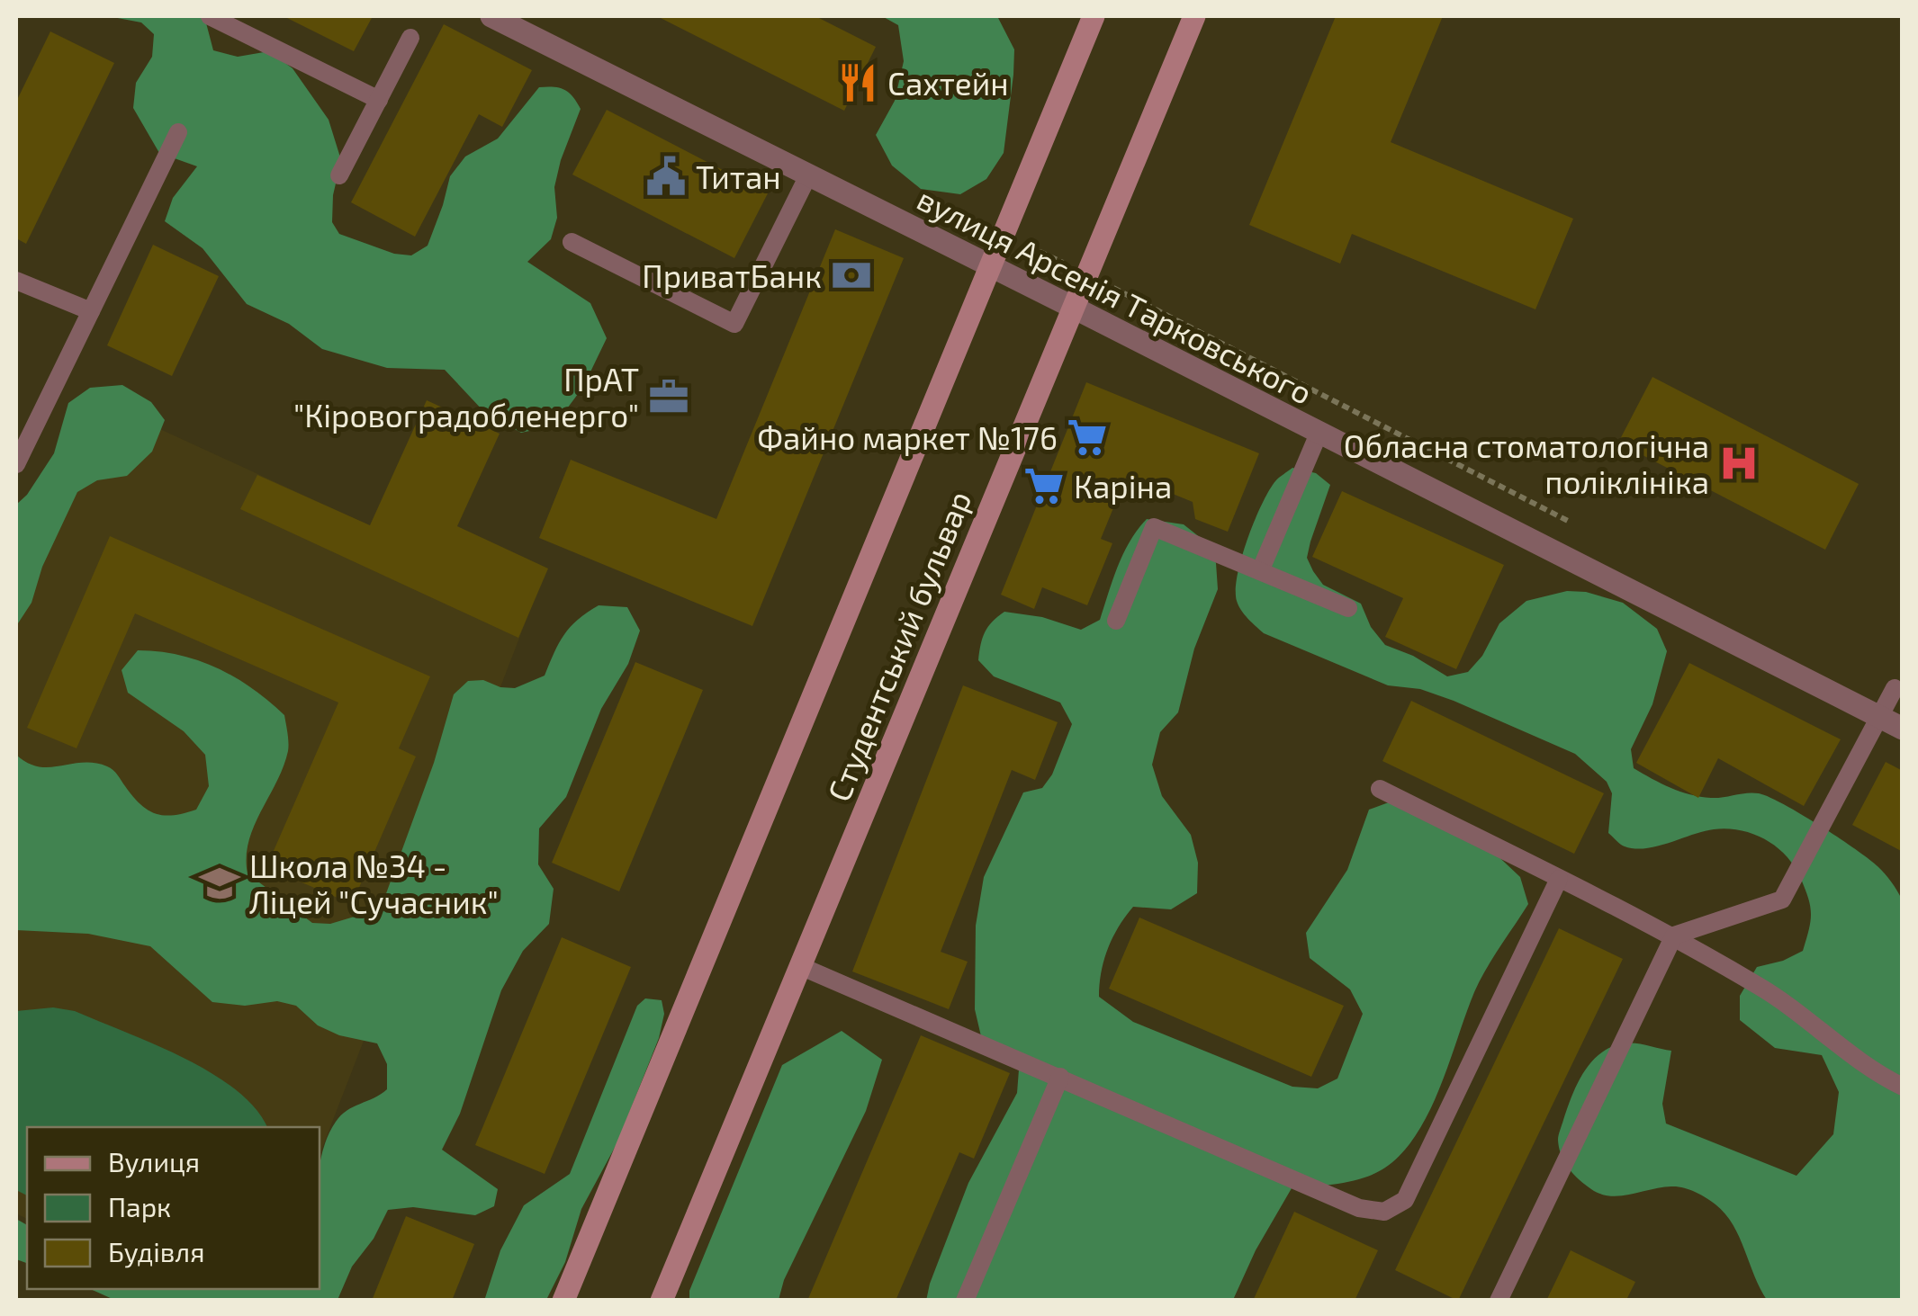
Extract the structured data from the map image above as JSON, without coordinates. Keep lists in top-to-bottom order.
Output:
{
  "streets": {
    "street": ["вулиця Арсенія Тарковського", "Студентський бульвар"]
  },
  "crossings": [
    ["вулиця Арсенія Тарковського", "Студентський бульвар"]
  ],
  "places": {
    "restaurant": ["Сахтейн"],
    "public building": ["Титан"],
    "bank": ["ПриватБанк"],
    "office": ["ПрАТ \"Кіровоградобленерго\""],
    "supermarket": ["Файно маркет №176", "Каріна"],
    "hospital": ["Обласна стоматологічна поліклініка"],
    "school or university": ["Школа №34 - Ліцей \"Сучасник\""]
  },
  "legend": ["Вулиця", "Парк", "Будівля"]
}
